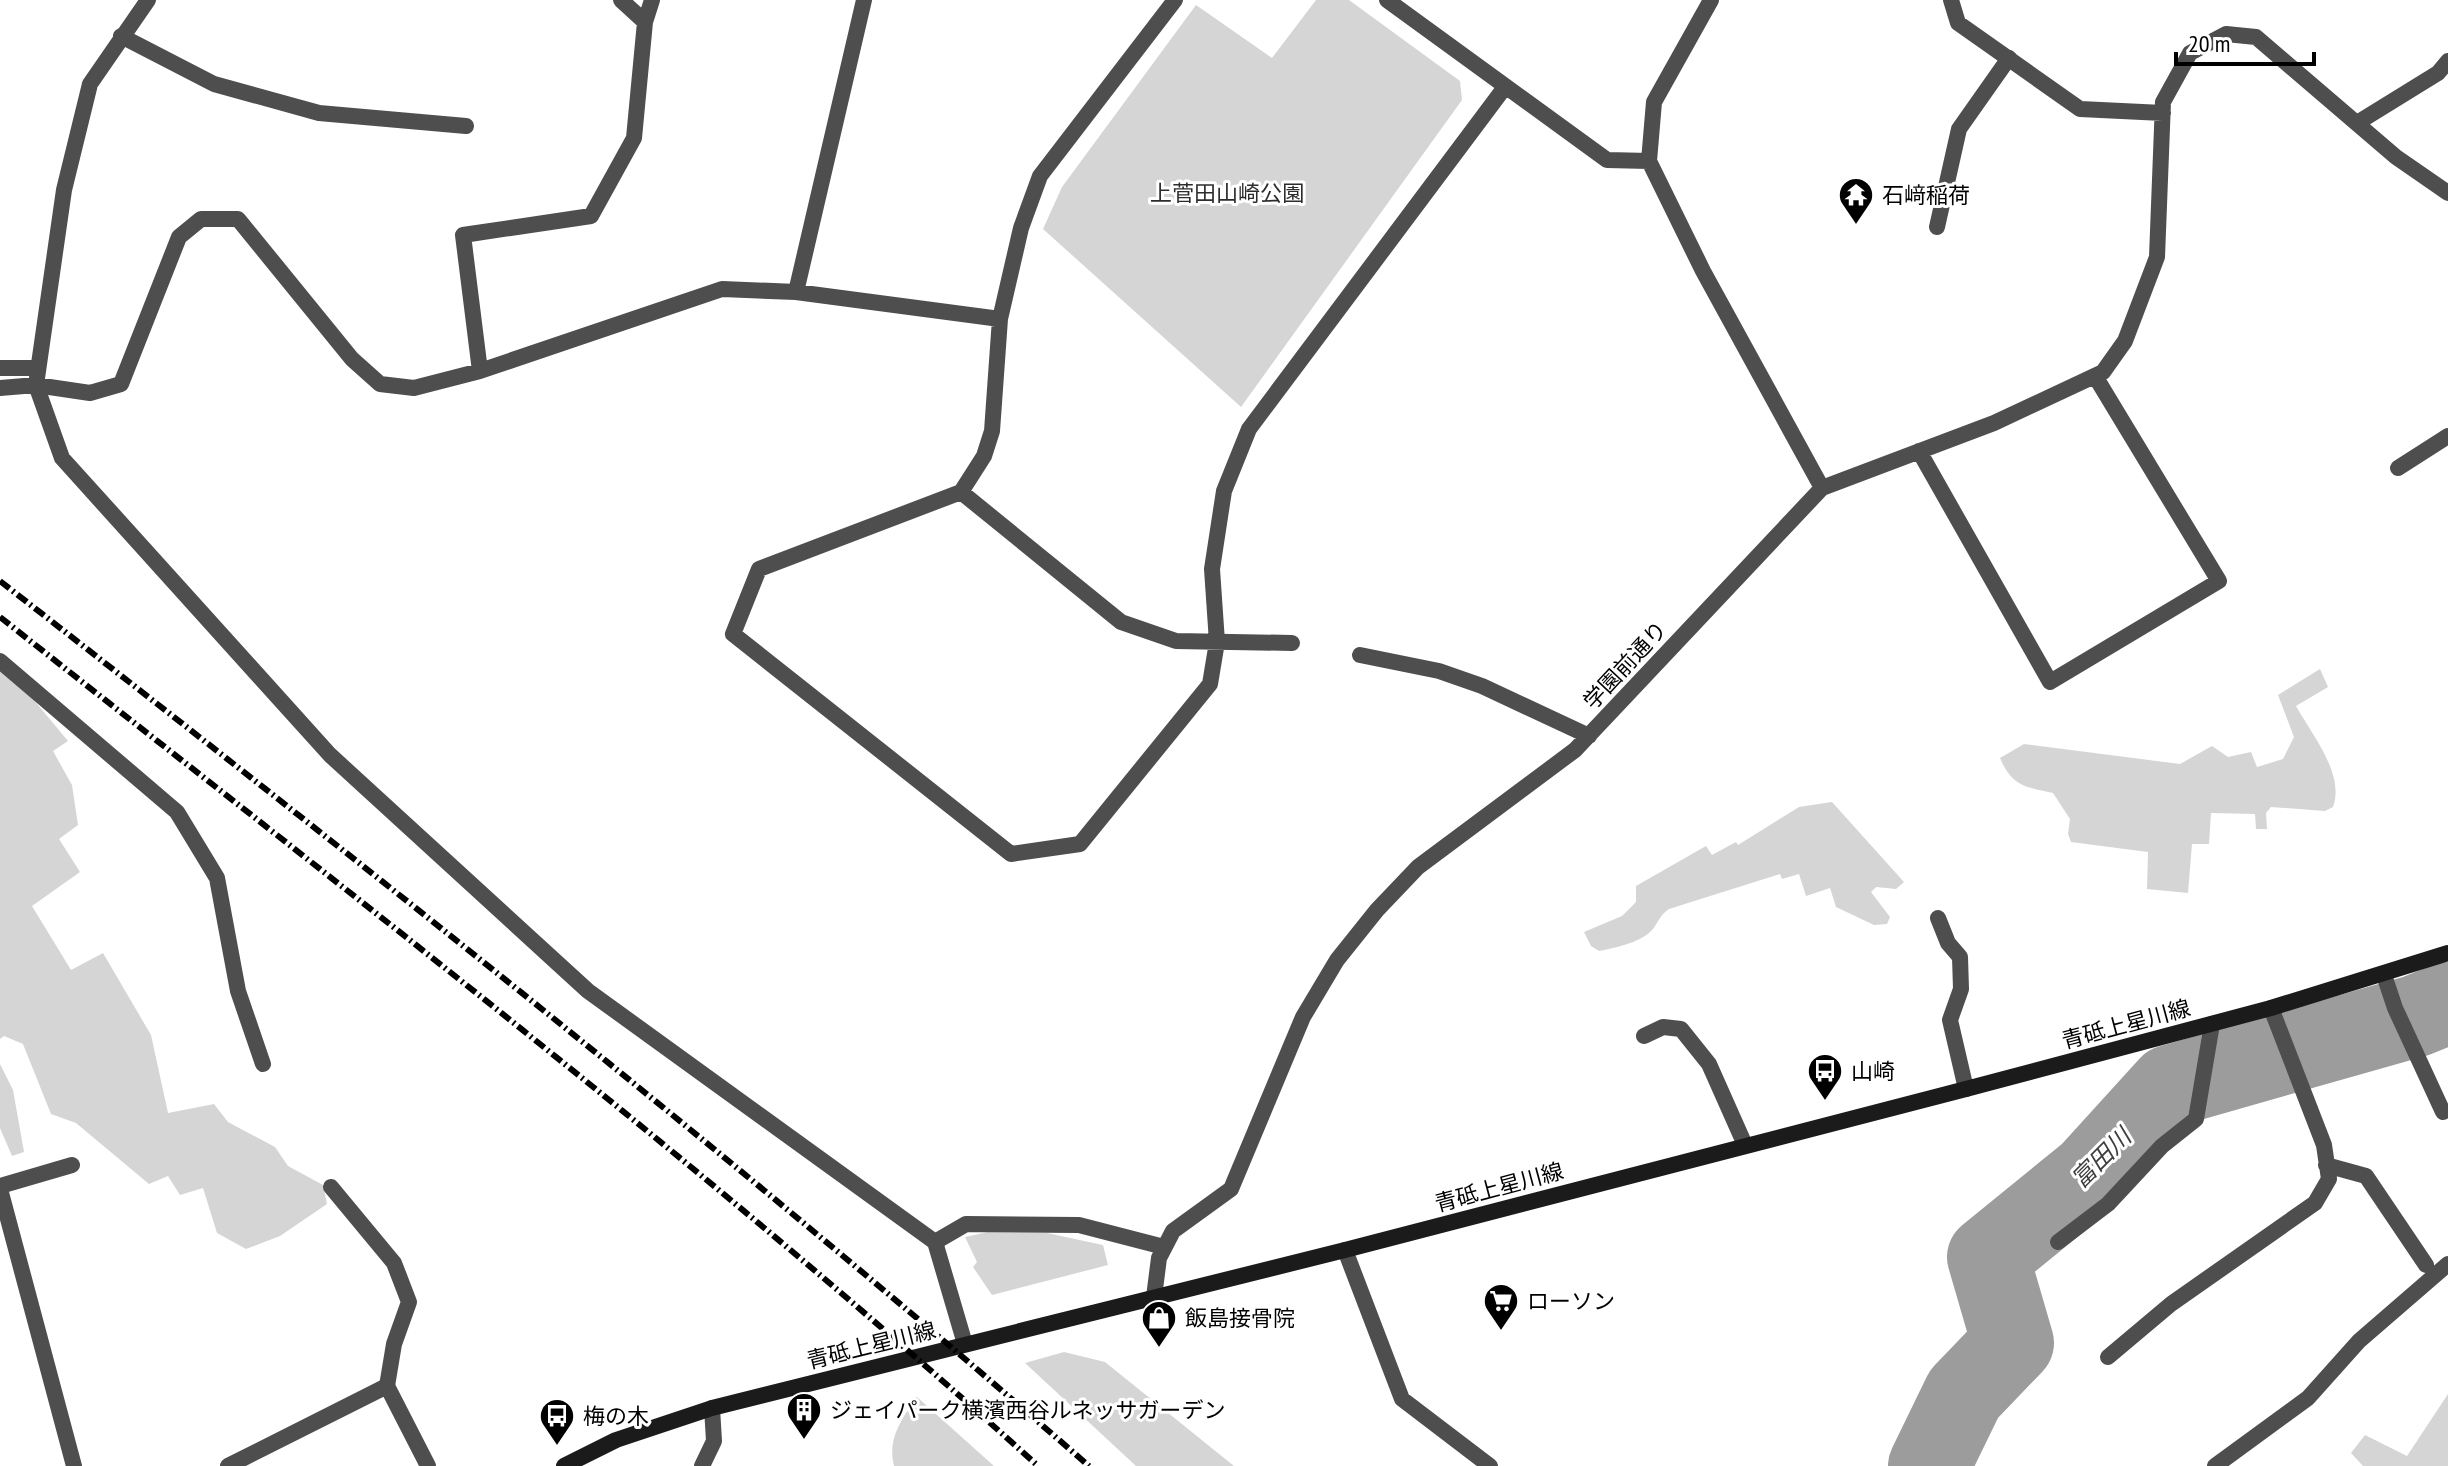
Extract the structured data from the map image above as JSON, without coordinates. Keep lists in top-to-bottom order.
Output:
{
  "streets": {
    "main road": ["青砥上星川線"],
    "street": ["学園前通り"]
  },
  "water": ["富田川"],
  "parks": ["上菅田山崎公園"],
  "places": {
    "temple": ["石﨑稲荷"],
    "bus stop": ["山崎", "梅の木"],
    "supermarket": ["ローソン"],
    "shop": ["飯島接骨院"],
    "building": ["ジェイパーク横濱西谷ルネッサガーデン"]
  },
  "scale_bar": "20 m"
}
